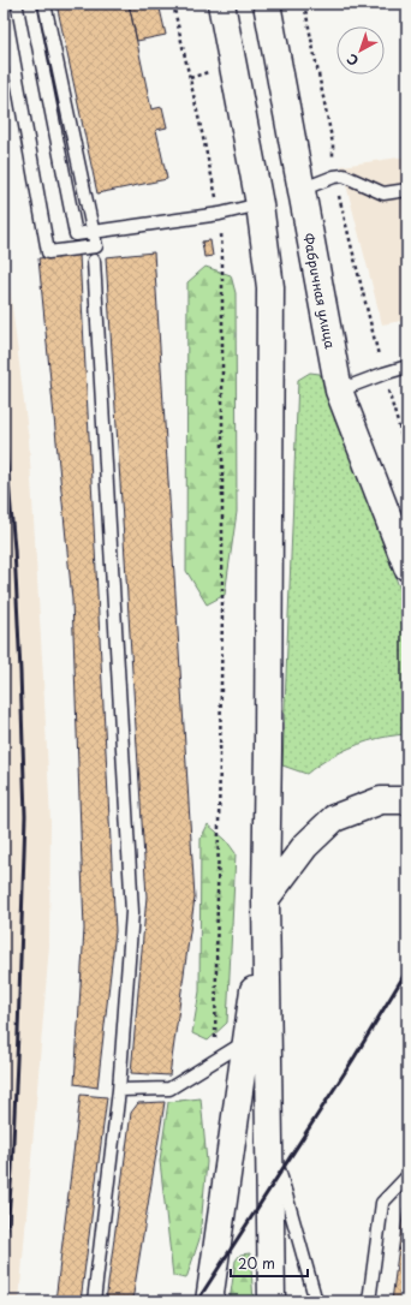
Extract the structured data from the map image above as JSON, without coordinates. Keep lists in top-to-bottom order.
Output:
{
  "streets": {
    "main road": ["Фабричная улица"]
  },
  "scale_bar": "20 m",
  "north": "bottom left"
}
